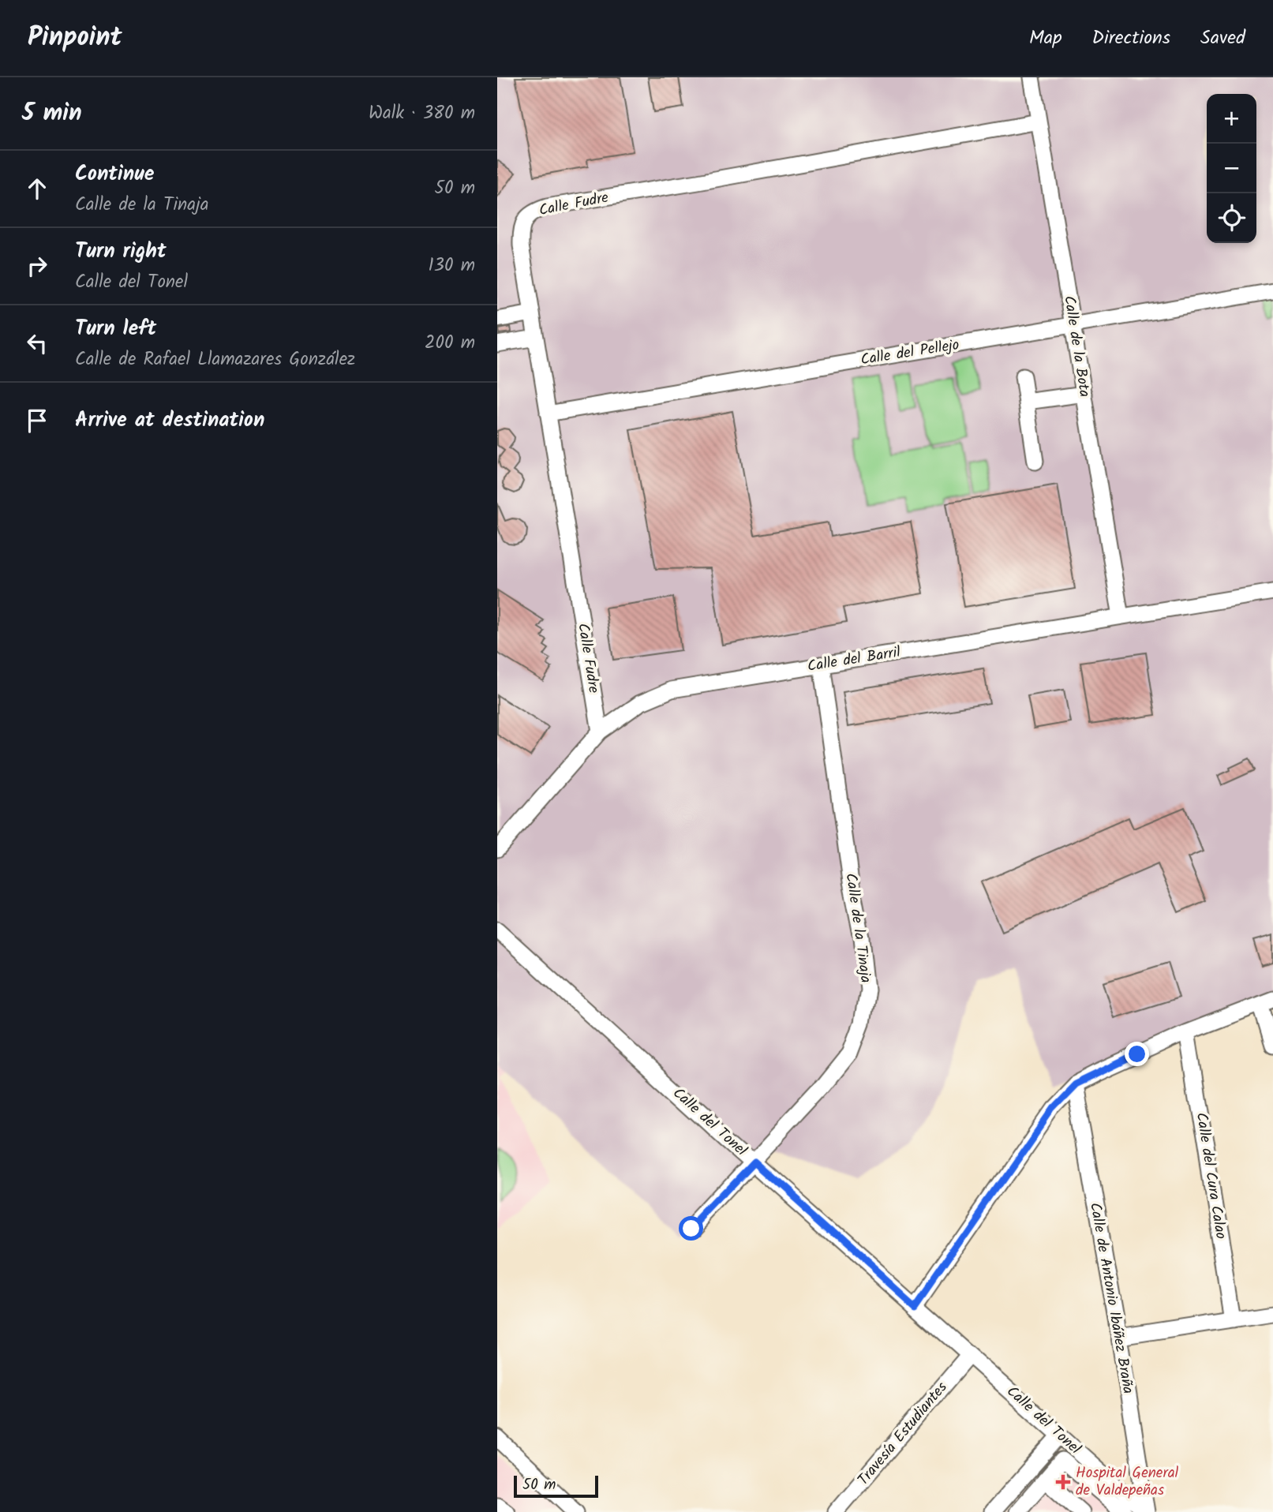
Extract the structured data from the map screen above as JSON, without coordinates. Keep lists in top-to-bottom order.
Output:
{
  "streets": {
    "street": [
      "Calle Fudre",
      "Calle de la Bota",
      "Calle del Pellejo",
      "Calle del Barril",
      "Calle de la Tinaja",
      "Calle del Tonel",
      "Calle del Cura Calao",
      "Calle de Antonio Ibáñez Braña",
      "Travesía Estudiantes"
    ]
  },
  "crossings": [
    ["Calle Fudre", "Calle de la Bota"],
    ["Calle Fudre", "Calle del Pellejo"],
    ["Calle Fudre", "Calle del Barril"],
    ["Calle de la Bota", "Calle del Pellejo"],
    ["Calle de la Bota", "Calle del Barril"],
    ["Calle del Barril", "Calle de la Tinaja"],
    ["Calle de la Tinaja", "Calle del Tonel"],
    ["Calle del Tonel", "Calle de Antonio Ibáñez Braña"],
    ["Calle del Tonel", "Travesía Estudiantes"]
  ],
  "places": {
    "health": ["Hospital General de Valdepeñas"]
  },
  "scale_bar": "50 m",
  "page": {
    "header": "Pinpoint",
    "nav": ["Map", "Directions", "Saved"],
    "heading": ["5 min", "Walk · 380 m"],
    "map_buttons": ["+", "−"],
    "list": [
      ["Continue", "Calle de la Tinaja", "50 m"],
      ["Turn right", "Calle del Tonel", "130 m"],
      ["Turn left", "Calle de Rafael Llamazares González", "200 m"],
      "Arrive at destination"
    ],
    "scale": "50 m"
  }
}
